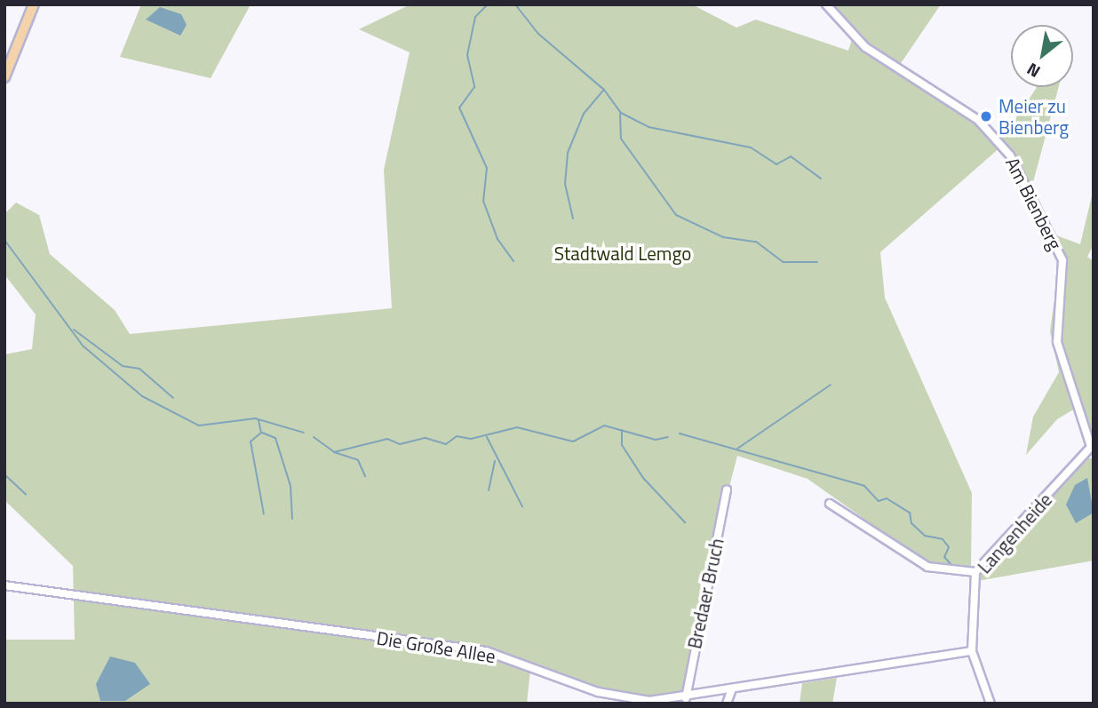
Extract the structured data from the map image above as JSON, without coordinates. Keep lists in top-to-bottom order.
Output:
{
  "streets": {
    "street": [
      "Am Bienberg",
      "Langenheide",
      "Bredaer Bruch",
      "Die Große Allee"
    ]
  },
  "crossings": [
    ["Am Bienberg", "Langenheide"],
    ["Langenheide", "Die Große Allee"],
    ["Bredaer Bruch", "Die Große Allee"]
  ],
  "parks": ["Stadtwald Lemgo"],
  "places": ["Meier zu Bienberg"],
  "north": "bottom left"
}
